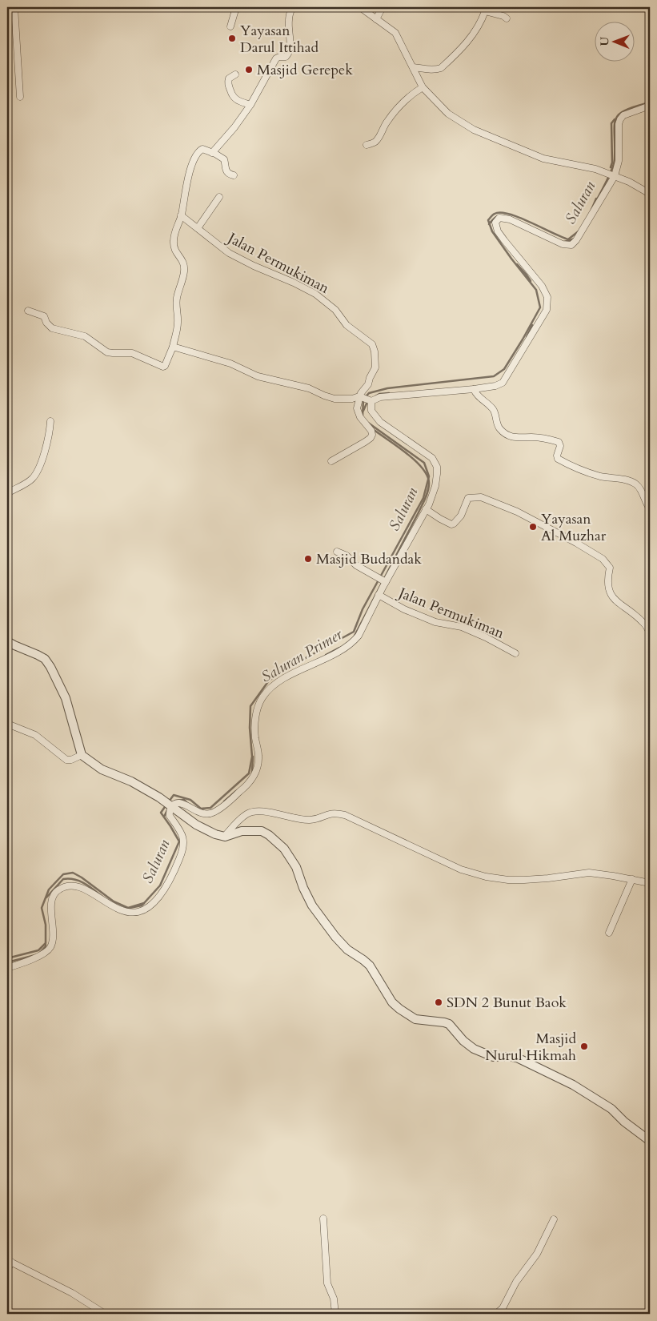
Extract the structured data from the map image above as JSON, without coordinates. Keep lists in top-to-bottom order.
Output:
{
  "streets": {
    "street": ["Jalan Permukiman"]
  },
  "water": ["Saluran", "Saluran Primer"],
  "places": [
    "Yayasan Darul Ittihad",
    "Masjid Gerepek",
    "Yayasan Al Muzhar",
    "Masjid Budandak",
    "SDN 2 Bunut Baok",
    "Masjid Nurul Hikmah"
  ],
  "north": "left"
}
